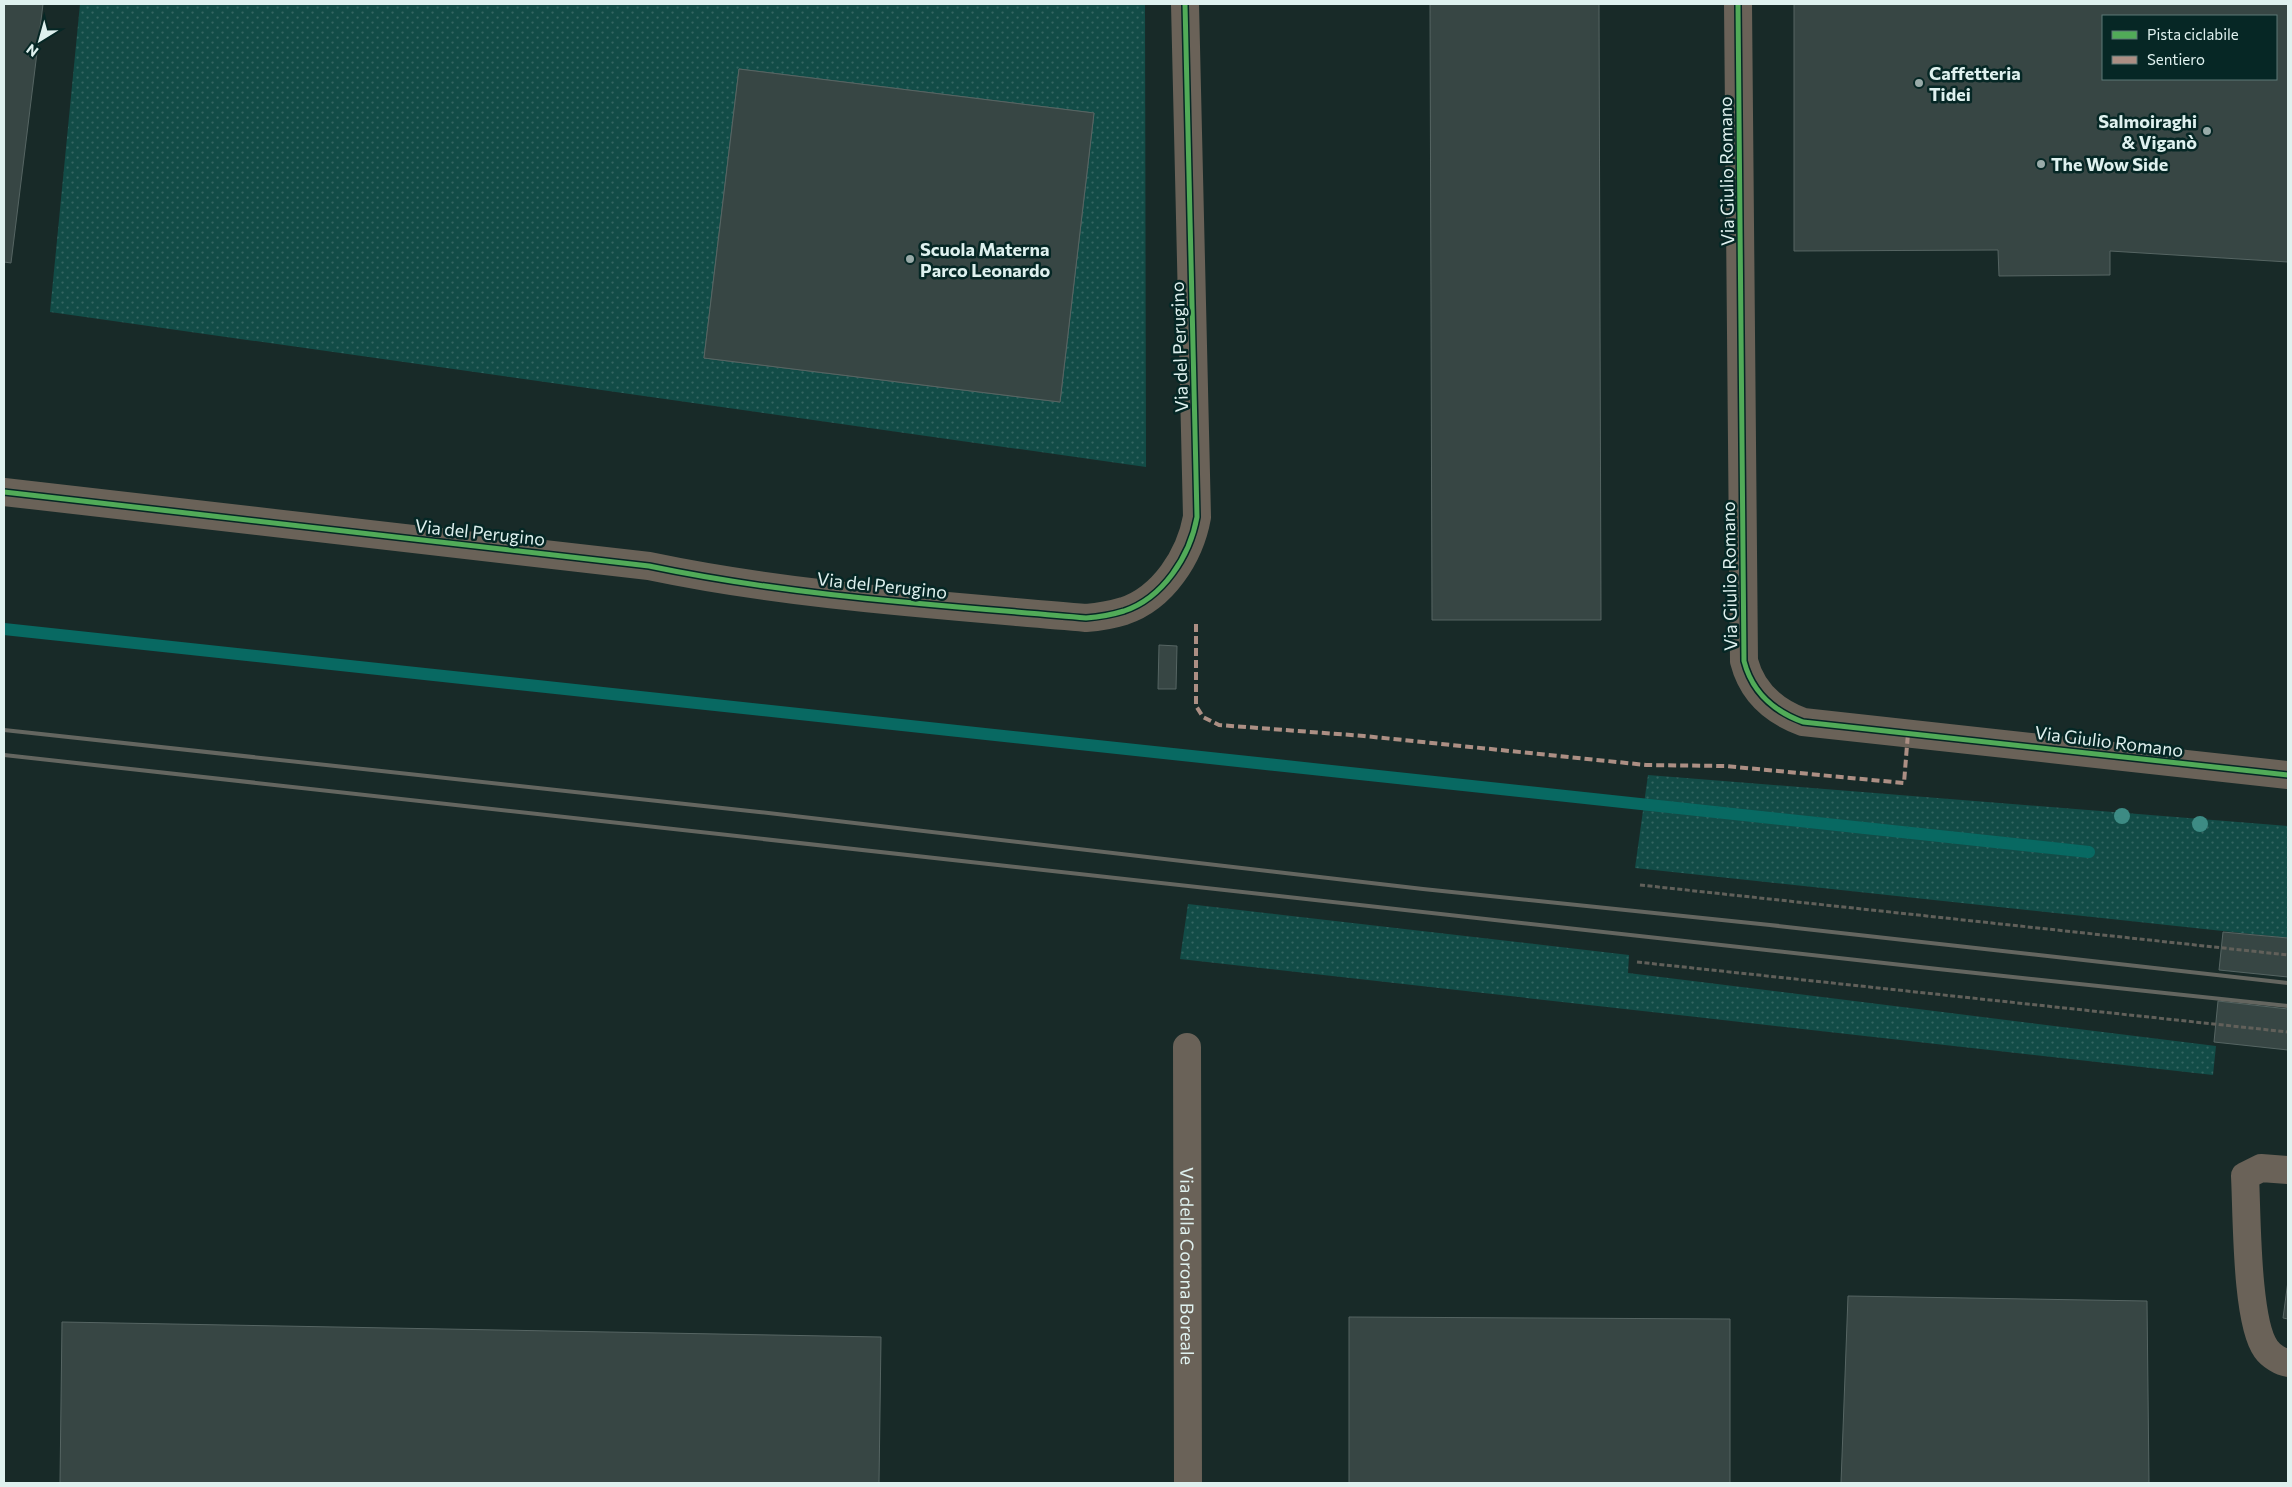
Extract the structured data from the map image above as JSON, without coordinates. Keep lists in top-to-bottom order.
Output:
{
  "streets": {
    "street": ["Via Giulio Romano", "Via del Perugino", "Via della Corona Boreale"]
  },
  "places": [
    "Caffetteria Tidei",
    "Salmoiraghi & Viganò",
    "The Wow Side",
    "Scuola Materna Parco Leonardo"
  ],
  "legend": ["Pista ciclabile", "Sentiero"],
  "north": "bottom left"
}
